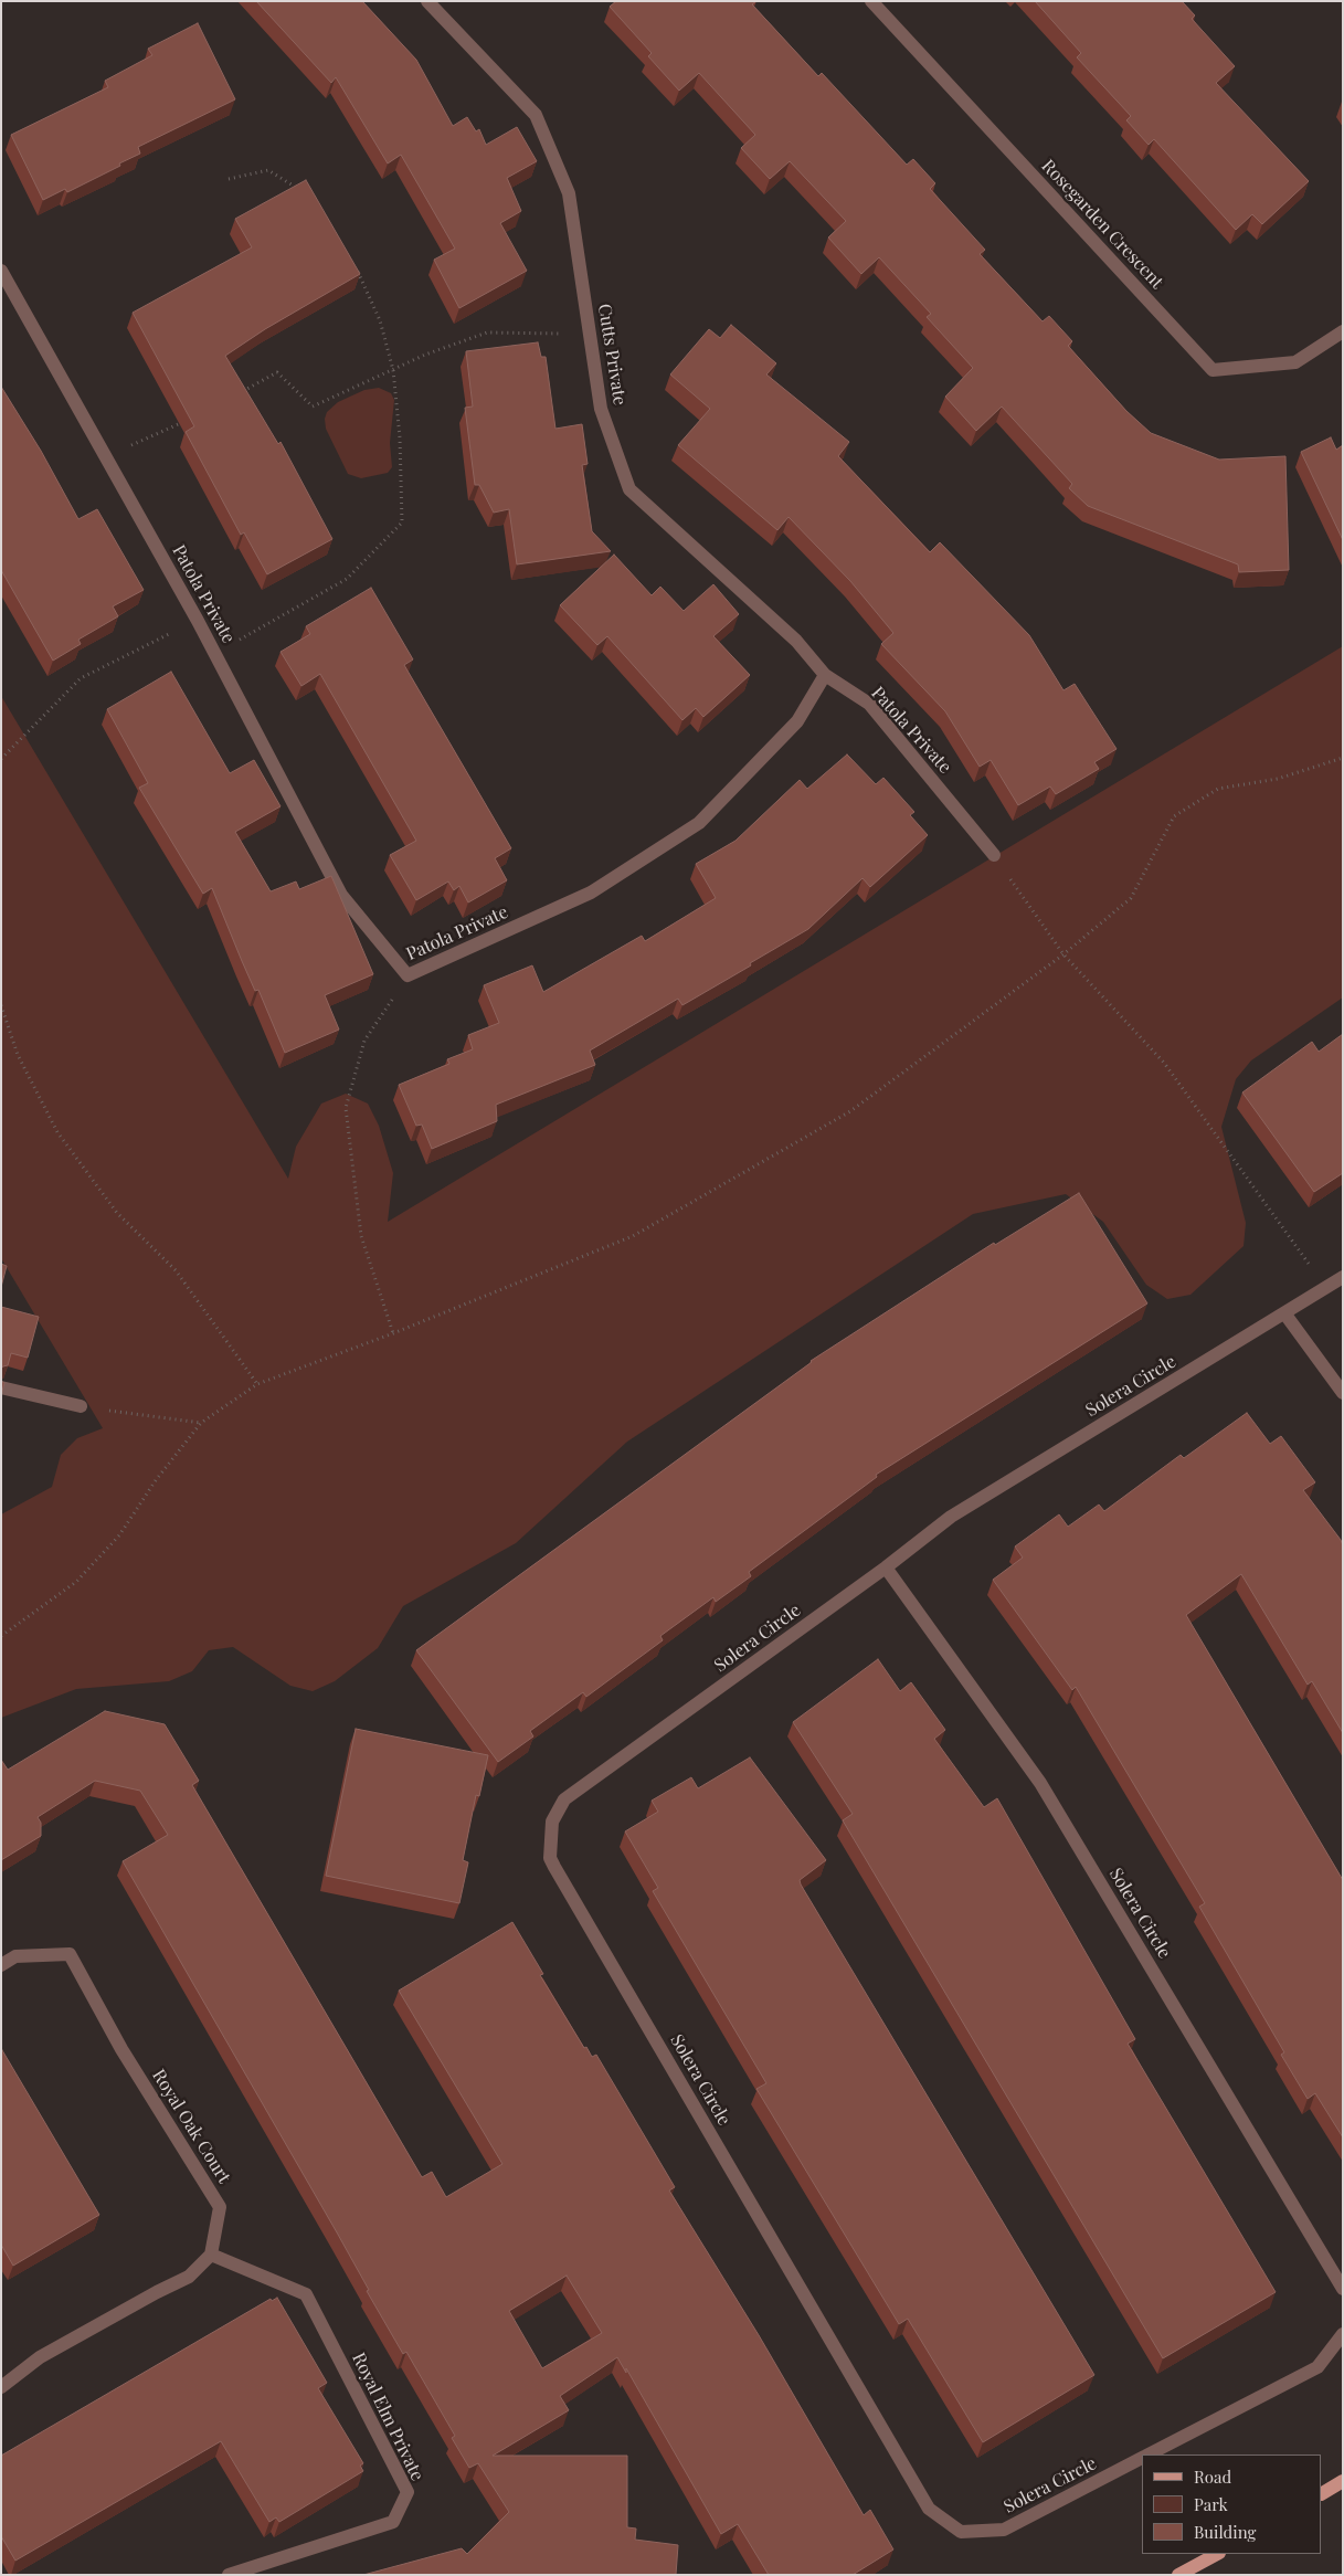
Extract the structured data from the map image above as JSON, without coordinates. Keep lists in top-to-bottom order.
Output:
{
  "streets": {
    "street": [
      "Rosegarden Crescent",
      "Cutts Private",
      "Patola Private",
      "Solera Circle",
      "Royal Oak Court",
      "Royal Elm Private"
    ]
  },
  "crossings": [
    ["Cutts Private", "Patola Private"],
    ["Royal Oak Court", "Royal Elm Private"]
  ],
  "legend": ["Road", "Park", "Building"]
}
